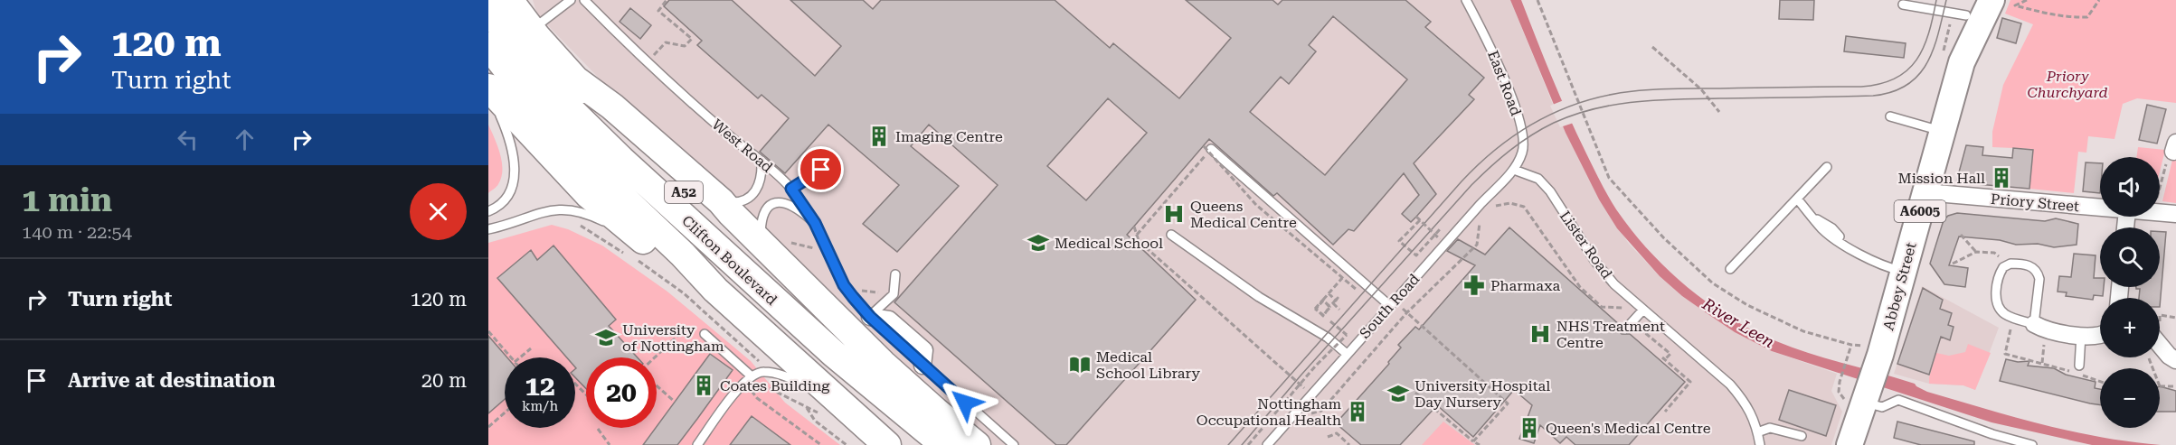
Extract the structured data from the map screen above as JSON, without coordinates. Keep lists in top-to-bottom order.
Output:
{
  "streets": {
    "highway": ["A52", "Clifton Boulevard"],
    "main road": ["A6005", "Abbey Street"],
    "street": ["Priory Street"],
    "lane": [
      "East Road",
      "West Road",
      "Lister Road",
      "South Road"
    ]
  },
  "crossings": [
    ["East Road", "Lister Road"],
    ["East Road", "South Road"],
    ["A52", "Clifton Boulevard"],
    ["Priory Street", "Abbey Street"],
    ["Lister Road", "South Road"]
  ],
  "water": ["River Leen"],
  "parks": ["Priory Churchyard"],
  "places": {
    "building": [
      "Imaging Centre",
      "Mission Hall",
      "Coates Building",
      "Nottingham Occupational Health",
      "Queen's Medical Centre"
    ],
    "hospital": ["Queens Medical Centre", "NHS Treatment Centre"],
    "school or university": ["Medical School", "University of Nottingham", "University Hospital Day Nursery"],
    "pharmacy": ["Pharmaxa"],
    "library": ["Medical School Library"]
  },
  "page": {
    "turn": ["120 m", "Turn right"],
    "map_buttons": ["+", "−"],
    "heading": ["1 min", "140 m · 22:54"],
    "list": [
      {
        "name": "Turn right",
        "value": "120 m"
      },
      {
        "name": "Arrive at destination",
        "value": "20 m"
      }
    ],
    "speed": "12 km/h",
    "limit": "20"
  }
}
